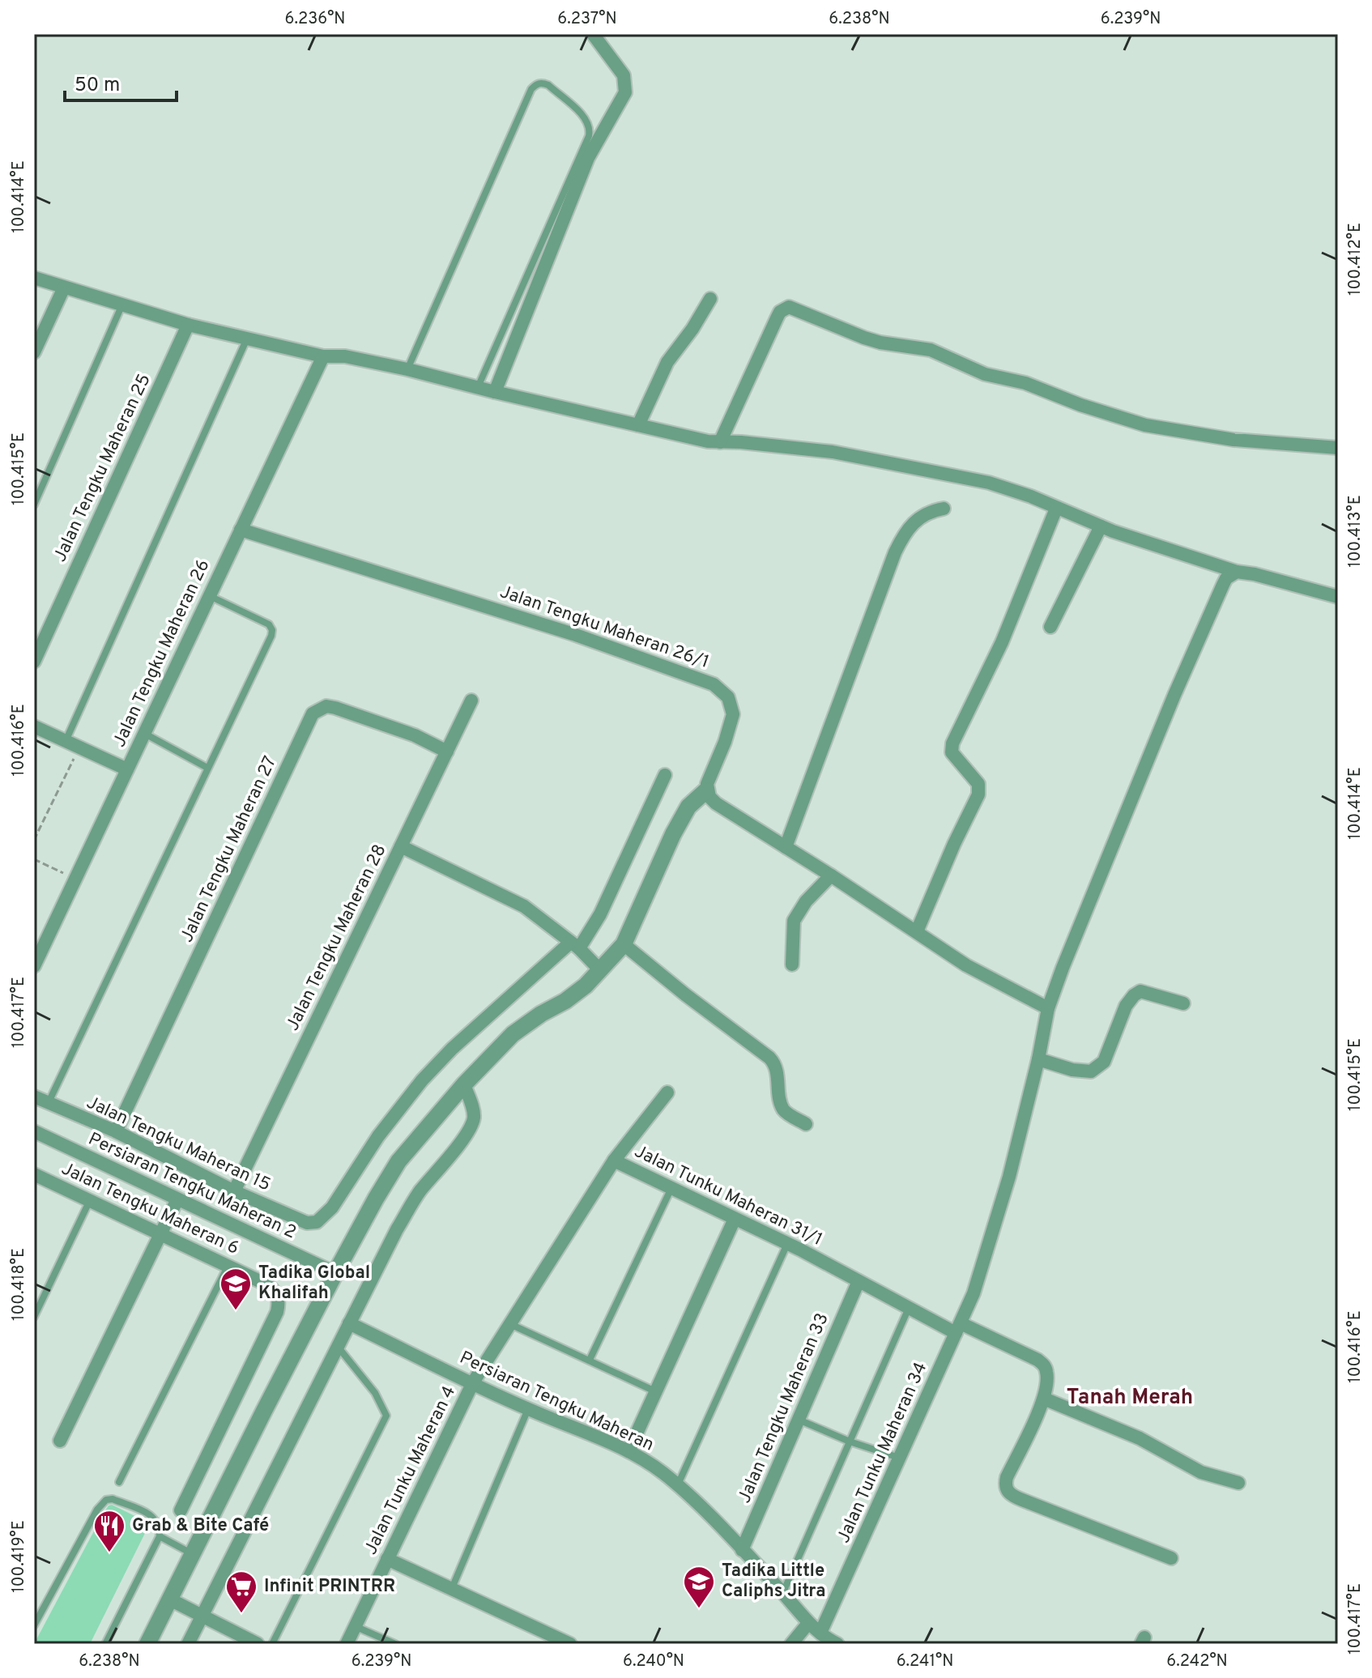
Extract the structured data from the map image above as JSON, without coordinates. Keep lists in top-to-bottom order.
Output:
{
  "streets": {
    "street": [
      "Jalan Tengku Maheran 25",
      "Jalan Tengku Maheran 26/1",
      "Jalan Tengku Maheran 26",
      "Jalan Tengku Maheran 27",
      "Jalan Tengku Maheran 28",
      "Jalan Tengku Maheran 15",
      "Persiaran Tengku Maheran 2",
      "Jalan Tunku Maheran 31/1",
      "Jalan Tengku Maheran 6",
      "Persiaran Tengku Maheran",
      "Jalan Tengku Maheran 33",
      "Jalan Tunku Maheran 34",
      "Jalan Tunku Maheran 4"
    ]
  },
  "crossings": [
    ["Jalan Tengku Maheran 26/1", "Jalan Tengku Maheran 26"],
    ["Jalan Tengku Maheran 27", "Jalan Tengku Maheran 28"],
    ["Jalan Tengku Maheran 27", "Jalan Tengku Maheran 15"],
    ["Jalan Tengku Maheran 28", "Jalan Tengku Maheran 15"],
    ["Jalan Tunku Maheran 31/1", "Persiaran Tengku Maheran"],
    ["Jalan Tunku Maheran 31/1", "Jalan Tengku Maheran 33"],
    ["Jalan Tunku Maheran 31/1", "Jalan Tunku Maheran 34"],
    ["Jalan Tunku Maheran 31/1", "Jalan Tunku Maheran 4"],
    ["Persiaran Tengku Maheran", "Jalan Tengku Maheran 33"],
    ["Persiaran Tengku Maheran", "Jalan Tunku Maheran 34"],
    ["Persiaran Tengku Maheran", "Jalan Tunku Maheran 4"]
  ],
  "districts": ["Tanah Merah"],
  "places": {
    "school or university": ["Tadika Global Khalifah", "Tadika Little Caliphs Jitra"],
    "restaurant": ["Grab & Bite Café"],
    "supermarket": ["Infinit PRINTRR"]
  },
  "scale_bar": "50 m",
  "coordinates": [
    "6.236°N",
    "6.237°N",
    "6.238°N",
    "6.239°N",
    "100.414°E",
    "100.412°E",
    "100.415°E",
    "100.413°E",
    "100.416°E",
    "100.417°E",
    "100.418°E",
    "100.419°E",
    "6.240°N",
    "6.241°N",
    "6.242°N"
  ]
}
